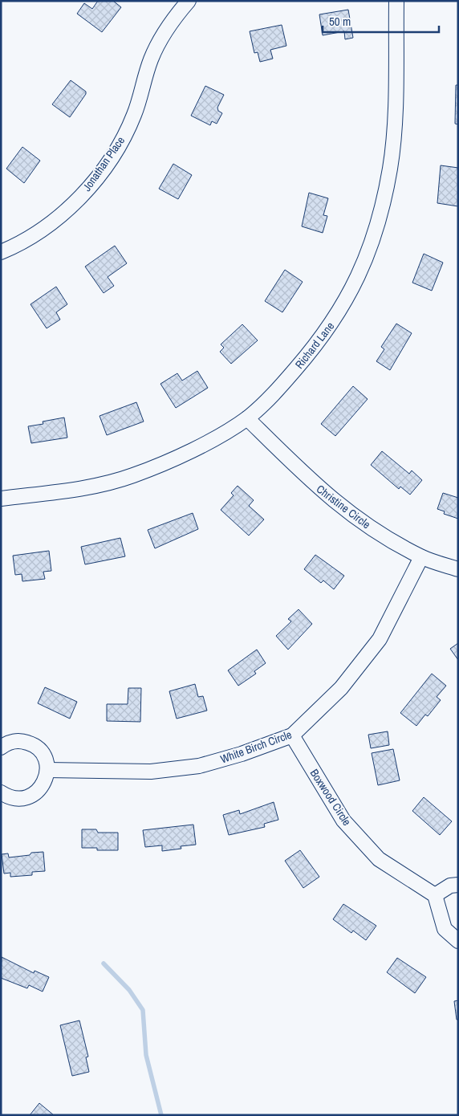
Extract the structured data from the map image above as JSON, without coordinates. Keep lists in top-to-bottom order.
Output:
{
  "streets": {
    "street": [
      "Jonathan Place",
      "Richard Lane",
      "Christine Circle",
      "White Birch Circle",
      "Boxwood Circle"
    ]
  },
  "crossings": [
    ["Richard Lane", "Christine Circle"],
    ["Christine Circle", "White Birch Circle"],
    ["White Birch Circle", "Boxwood Circle"]
  ],
  "scale_bar": "50 m"
}
